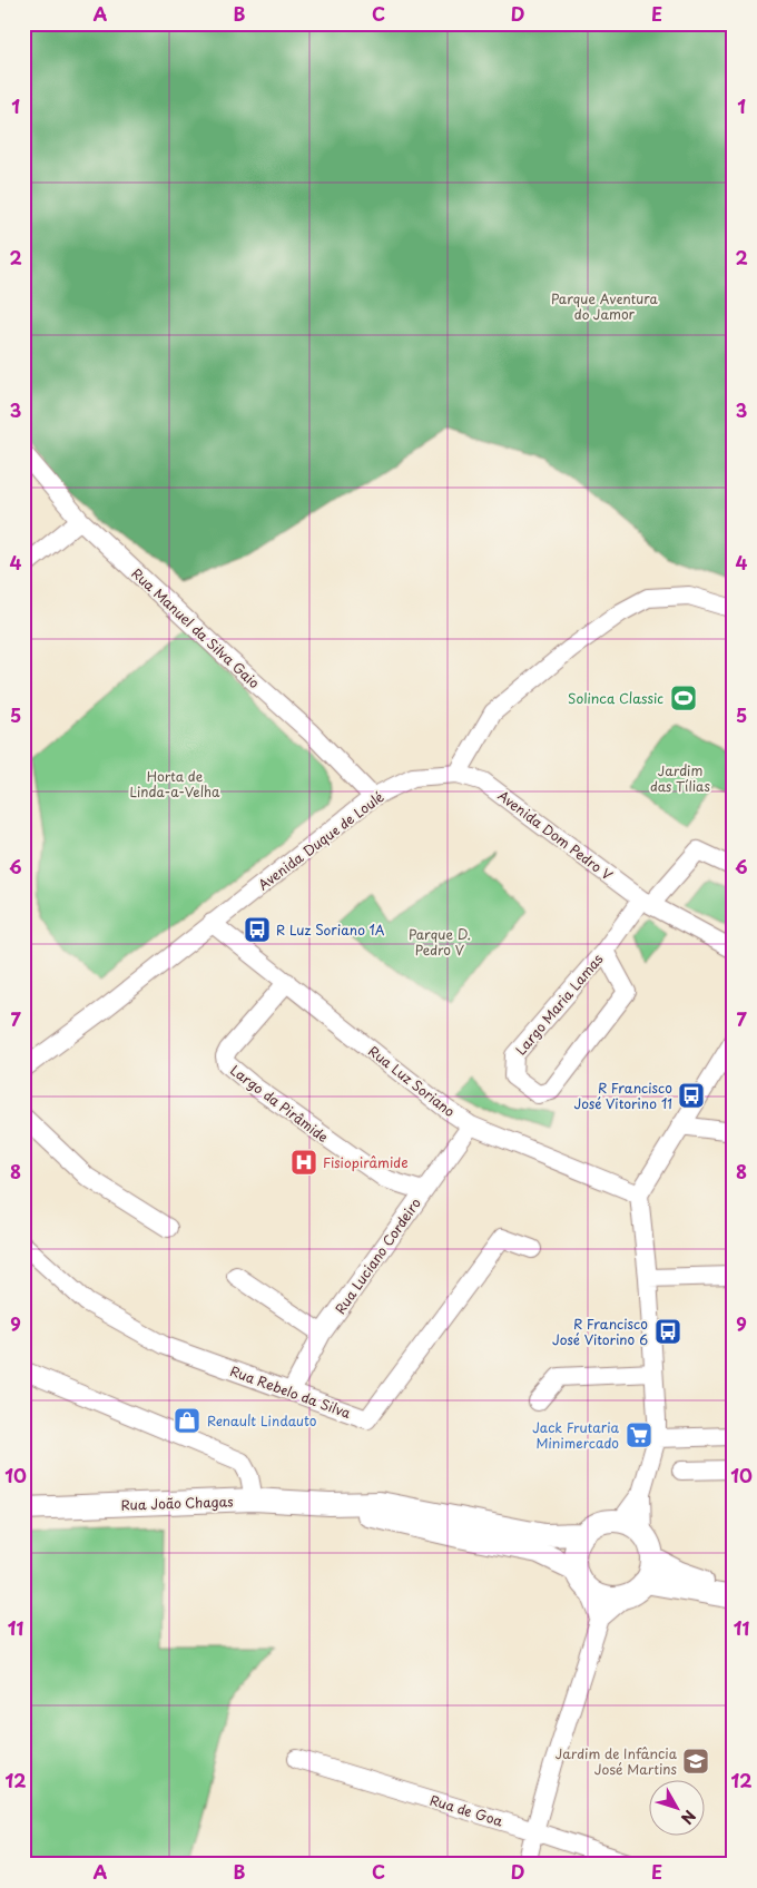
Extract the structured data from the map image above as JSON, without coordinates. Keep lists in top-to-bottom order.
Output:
{
  "streets": {
    "street": [
      "Rua Manuel da Silva Gaio",
      "Avenida Dom Pedro V",
      "Avenida Duque de Loulé",
      "Largo Maria Lamas",
      "Rua Luz Soriano",
      "Largo da Pirâmide",
      "Rua Luciano Cordeiro",
      "Rua Rebelo da Silva",
      "Rua João Chagas",
      "Rua de Goa"
    ]
  },
  "crossings": [
    ["Rua Manuel da Silva Gaio", "Avenida Duque de Loulé"],
    ["Avenida Dom Pedro V", "Avenida Duque de Loulé"],
    ["Avenida Dom Pedro V", "Largo Maria Lamas"],
    ["Avenida Duque de Loulé", "Rua Luz Soriano"],
    ["Rua Luz Soriano", "Largo da Pirâmide"],
    ["Rua Luz Soriano", "Rua Luciano Cordeiro"],
    ["Largo da Pirâmide", "Rua Luciano Cordeiro"],
    ["Rua Luciano Cordeiro", "Rua Rebelo da Silva"]
  ],
  "parks": [
    "Parque Aventura do Jamor",
    "Jardim das Tílias",
    "Horta de Linda-a-Velha",
    "Parque D. Pedro V"
  ],
  "places": {
    "sports": ["Solinca Classic"],
    "bus stop": ["R Luz Soriano 1A", "R Francisco José Vitorino 11", "R Francisco José Vitorino 6"],
    "hospital": ["Fisiopirâmide"],
    "shop": ["Renault Lindauto"],
    "supermarket": ["Jack Frutaria Minimercado"],
    "school or university": ["Jardim de Infância José Martins"]
  },
  "north": "bottom right",
  "grid": {
    "columns": [
      "A",
      "B",
      "C",
      "D",
      "E"
    ],
    "rows": [
      "1",
      "2",
      "3",
      "4",
      "5",
      "6",
      "7",
      "8",
      "9",
      "10",
      "11",
      "12"
    ]
  }
}
